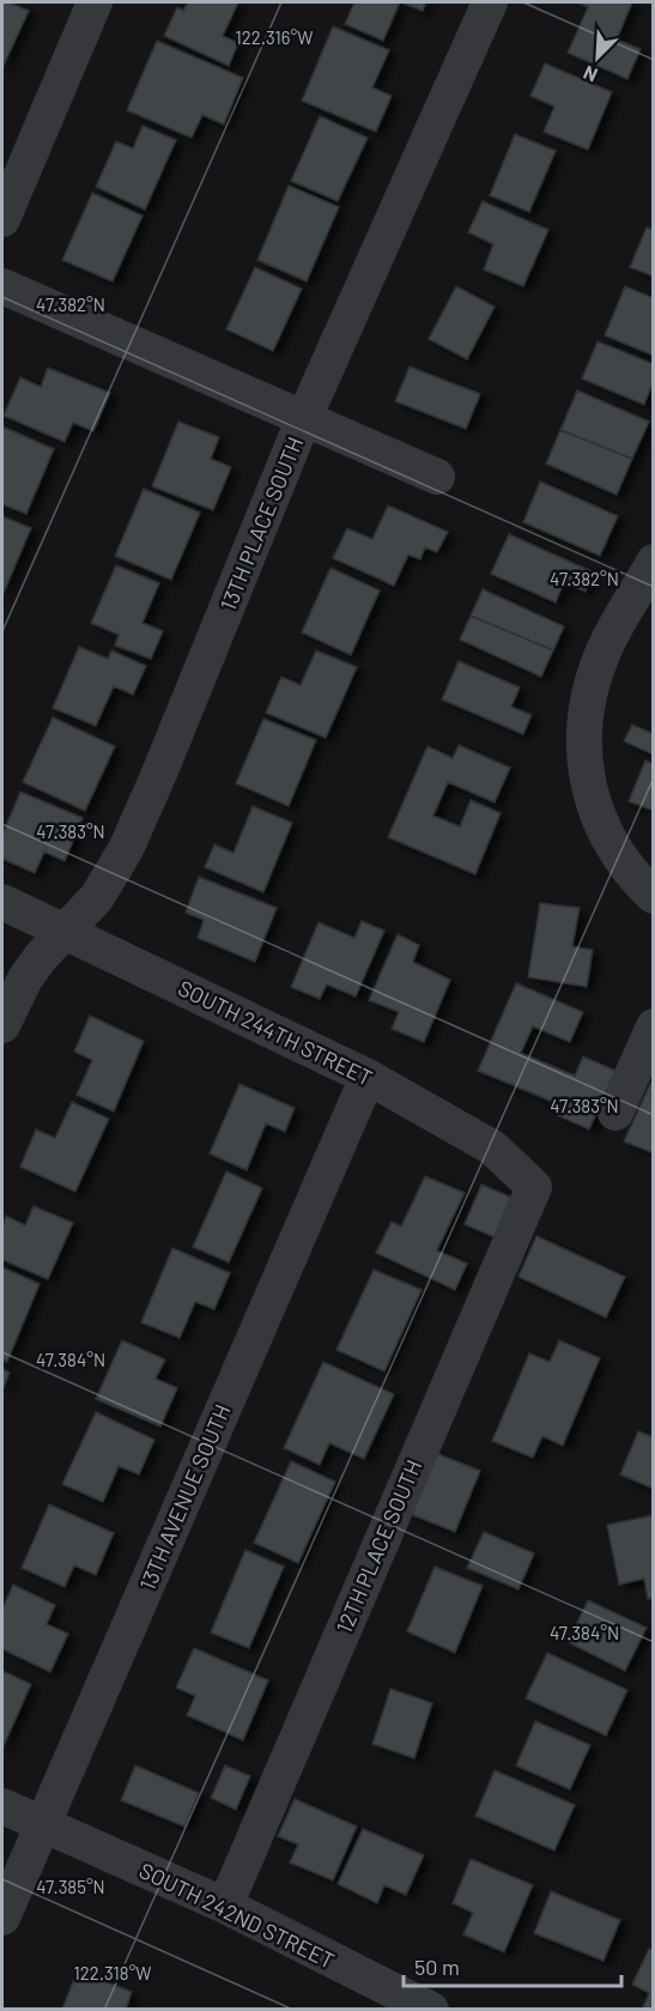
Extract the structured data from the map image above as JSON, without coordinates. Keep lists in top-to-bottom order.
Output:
{
  "streets": {
    "street": [
      "13TH PLACE SOUTH",
      "SOUTH 244TH STREET",
      "13TH AVENUE SOUTH",
      "12TH PLACE SOUTH",
      "SOUTH 242ND STREET"
    ]
  },
  "crossings": [
    ["13TH PLACE SOUTH", "SOUTH 244TH STREET"],
    ["SOUTH 244TH STREET", "13TH AVENUE SOUTH"],
    ["SOUTH 244TH STREET", "12TH PLACE SOUTH"],
    ["13TH AVENUE SOUTH", "SOUTH 242ND STREET"],
    ["12TH PLACE SOUTH", "SOUTH 242ND STREET"]
  ],
  "scale_bar": "50 m",
  "north": "bottom left",
  "coordinates": [
    "122.316°W",
    "47.382°N",
    "47.383°N",
    "47.384°N",
    "47.385°N",
    "122.318°W"
  ]
}
